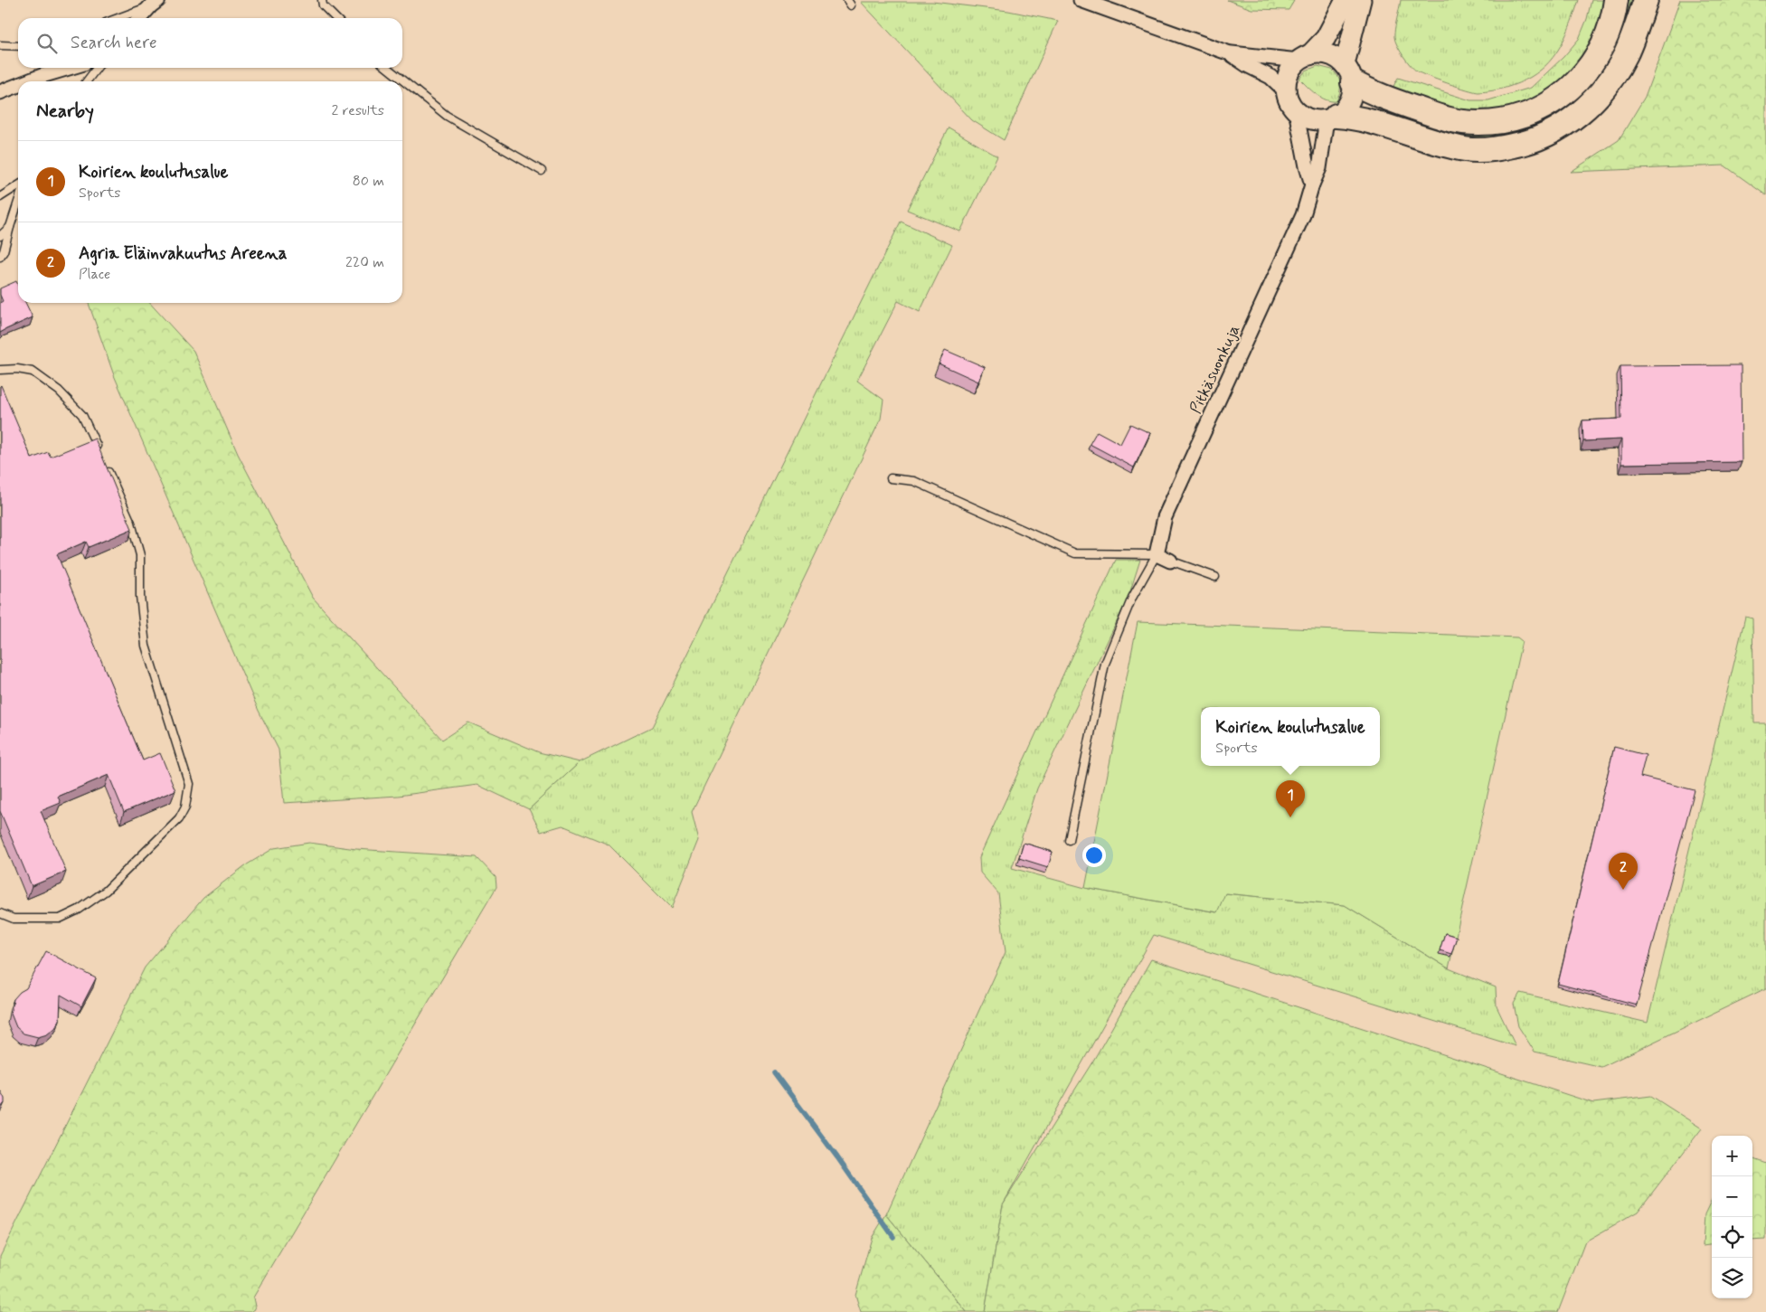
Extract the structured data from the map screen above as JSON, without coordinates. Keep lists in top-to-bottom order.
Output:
{
  "streets": {
    "street": ["Pitkäsuonkuja"]
  },
  "page": {
    "search": "Search here",
    "heading": ["Nearby", "2 results"],
    "list": [
      {
        "mark": "1",
        "name": "Koirien koulutusalue",
        "note": "Sports",
        "value": "80 m"
      },
      {
        "mark": "2",
        "name": "Agria Eläinvakuutus Areena",
        "note": "Place",
        "value": "220 m"
      }
    ],
    "popup": ["Koirien koulutusalue", "Sports"],
    "pins": ["1", "2"],
    "map_buttons": ["+", "−"]
  }
}
